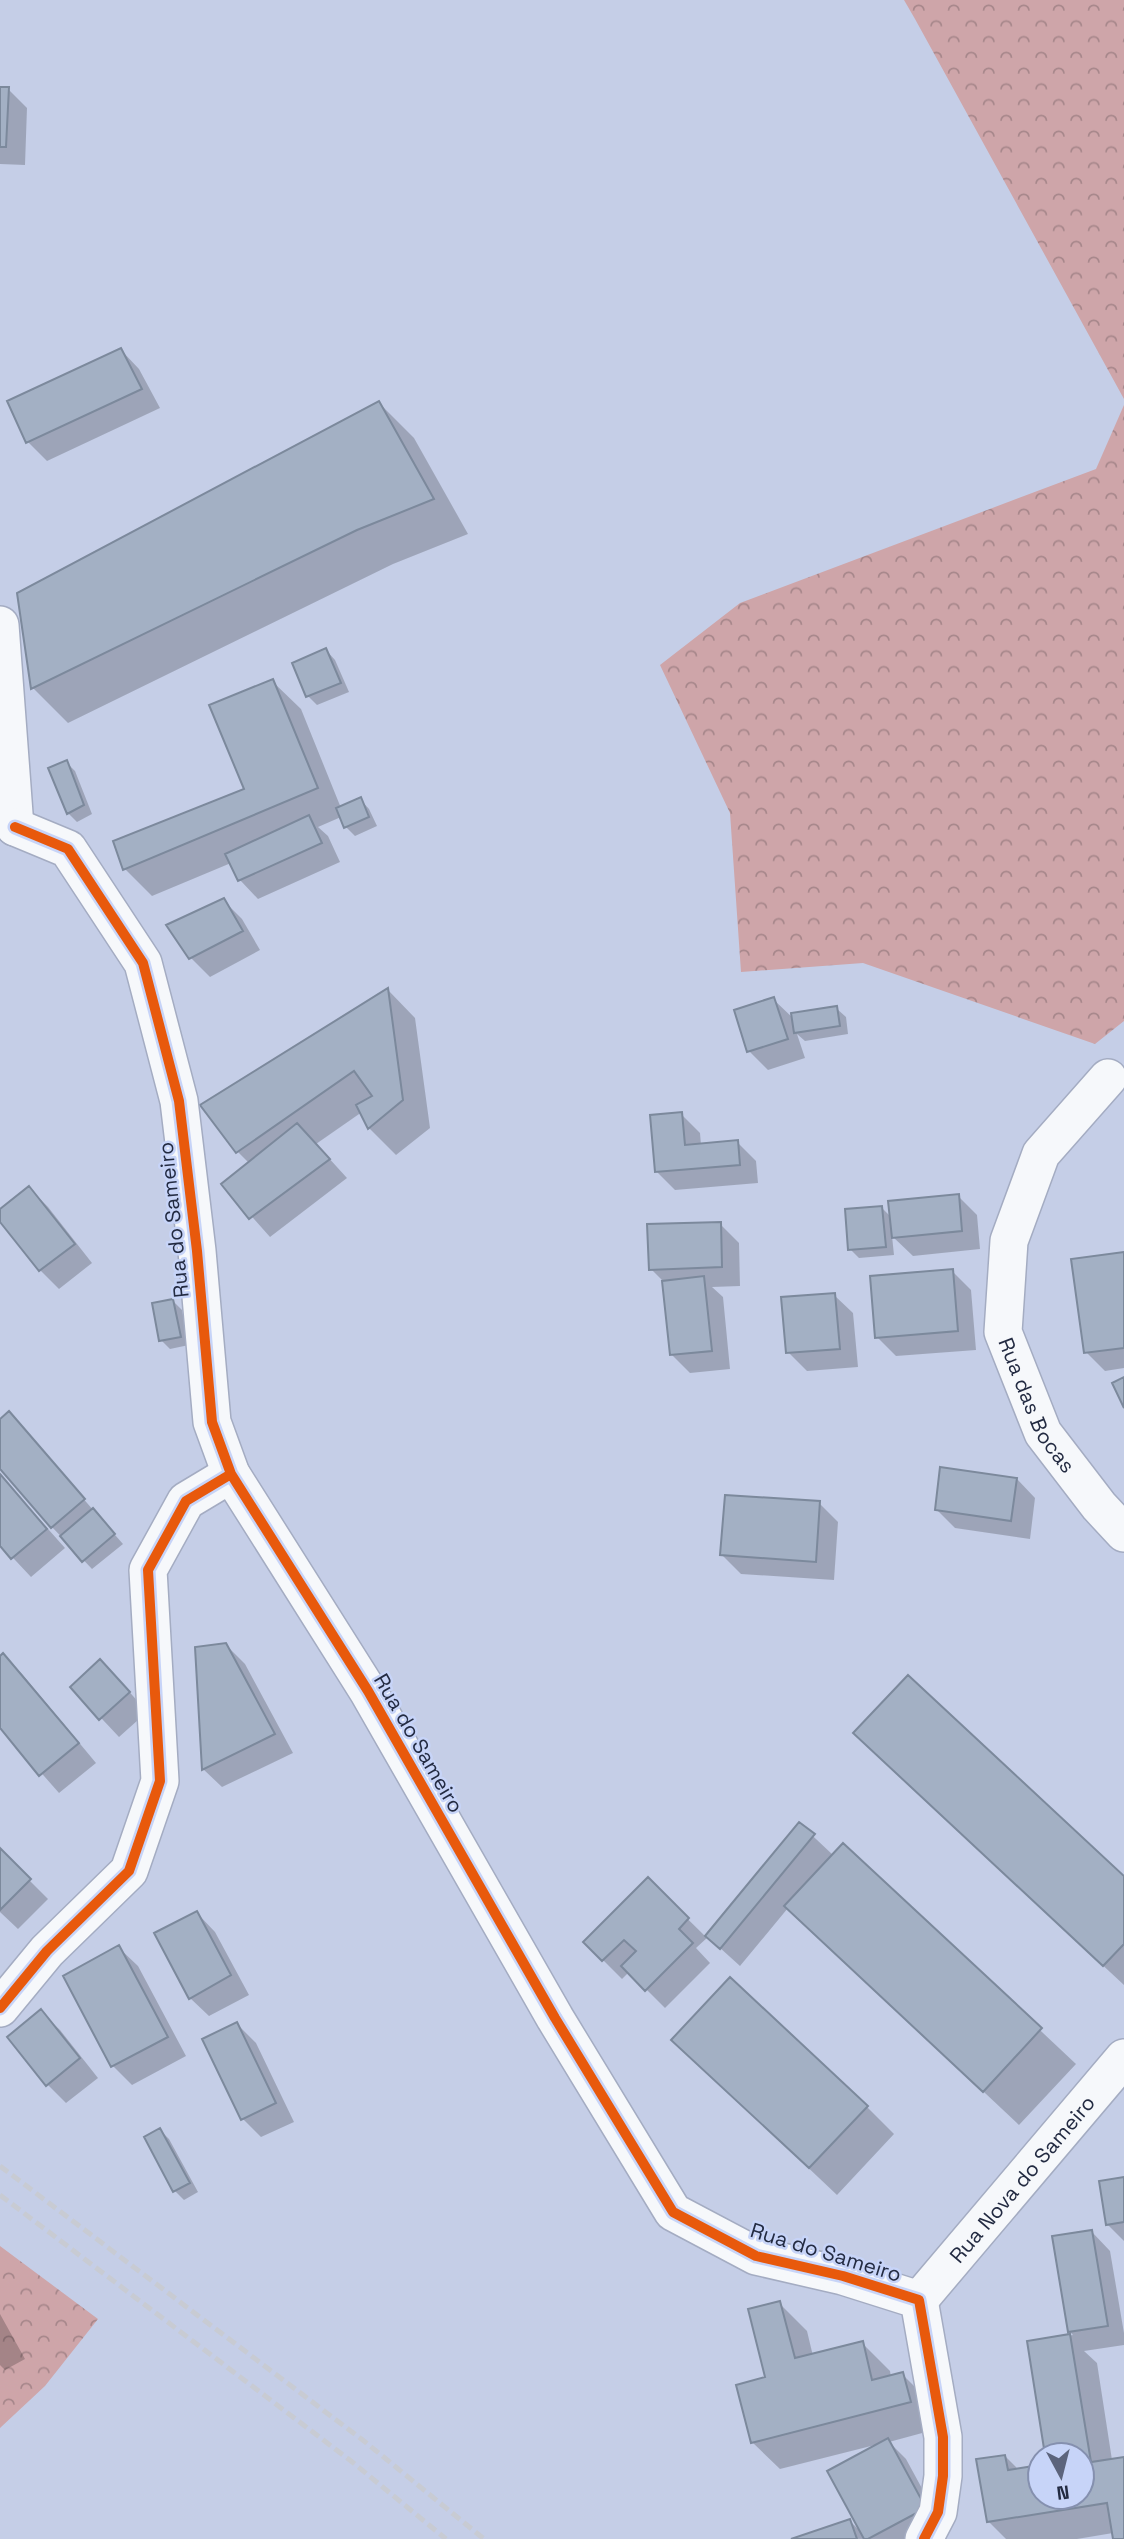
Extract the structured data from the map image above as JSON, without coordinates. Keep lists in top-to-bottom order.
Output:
{
  "streets": {
    "street": ["Rua do Sameiro", "Rua das Bocas", "Rua Nova do Sameiro"]
  },
  "crossings": [
    ["Rua do Sameiro", "Rua Nova do Sameiro"]
  ],
  "north": "bottom"
}
